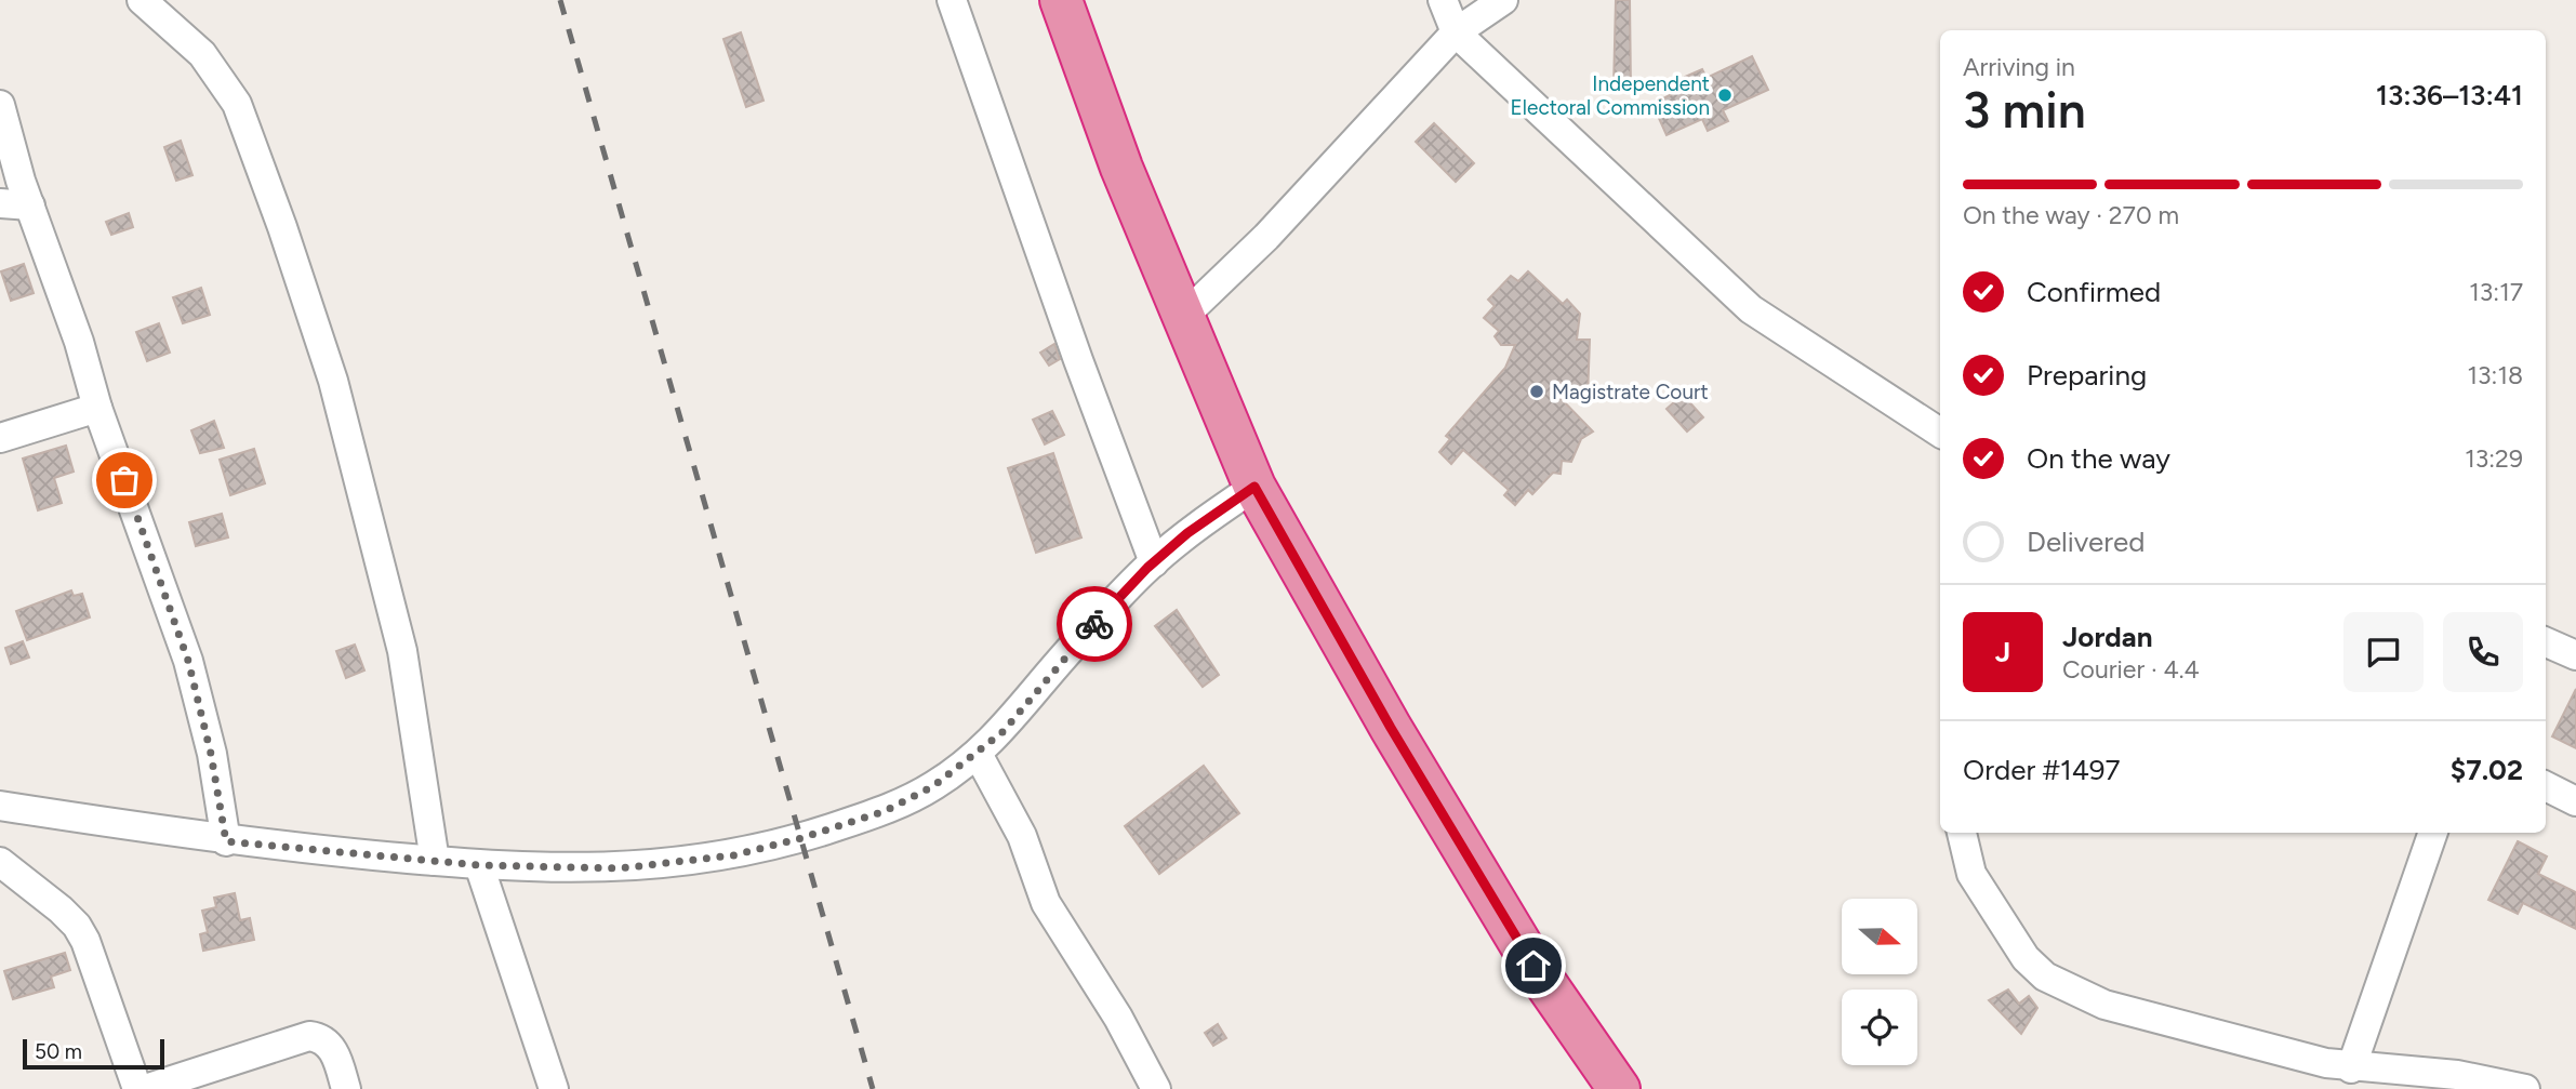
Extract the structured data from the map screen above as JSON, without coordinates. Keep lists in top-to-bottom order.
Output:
{
  "places": ["Independent Electoral Commission", "Magistrate Court"],
  "scale_bar": "50 m",
  "north": "right",
  "page": {
    "heading": ["3 min", "Arriving in", "13:36–13:41"],
    "panel": [
      "Jordan",
      "Courier · 4.4",
      "Order #1497",
      "$7.02"
    ],
    "bar": "On the way · 270 m",
    "list": [
      ["Confirmed", "13:17"],
      ["Preparing", "13:18"],
      ["On the way", "13:29"],
      "Delivered"
    ],
    "round": "J",
    "scale": "50 m"
  }
}
